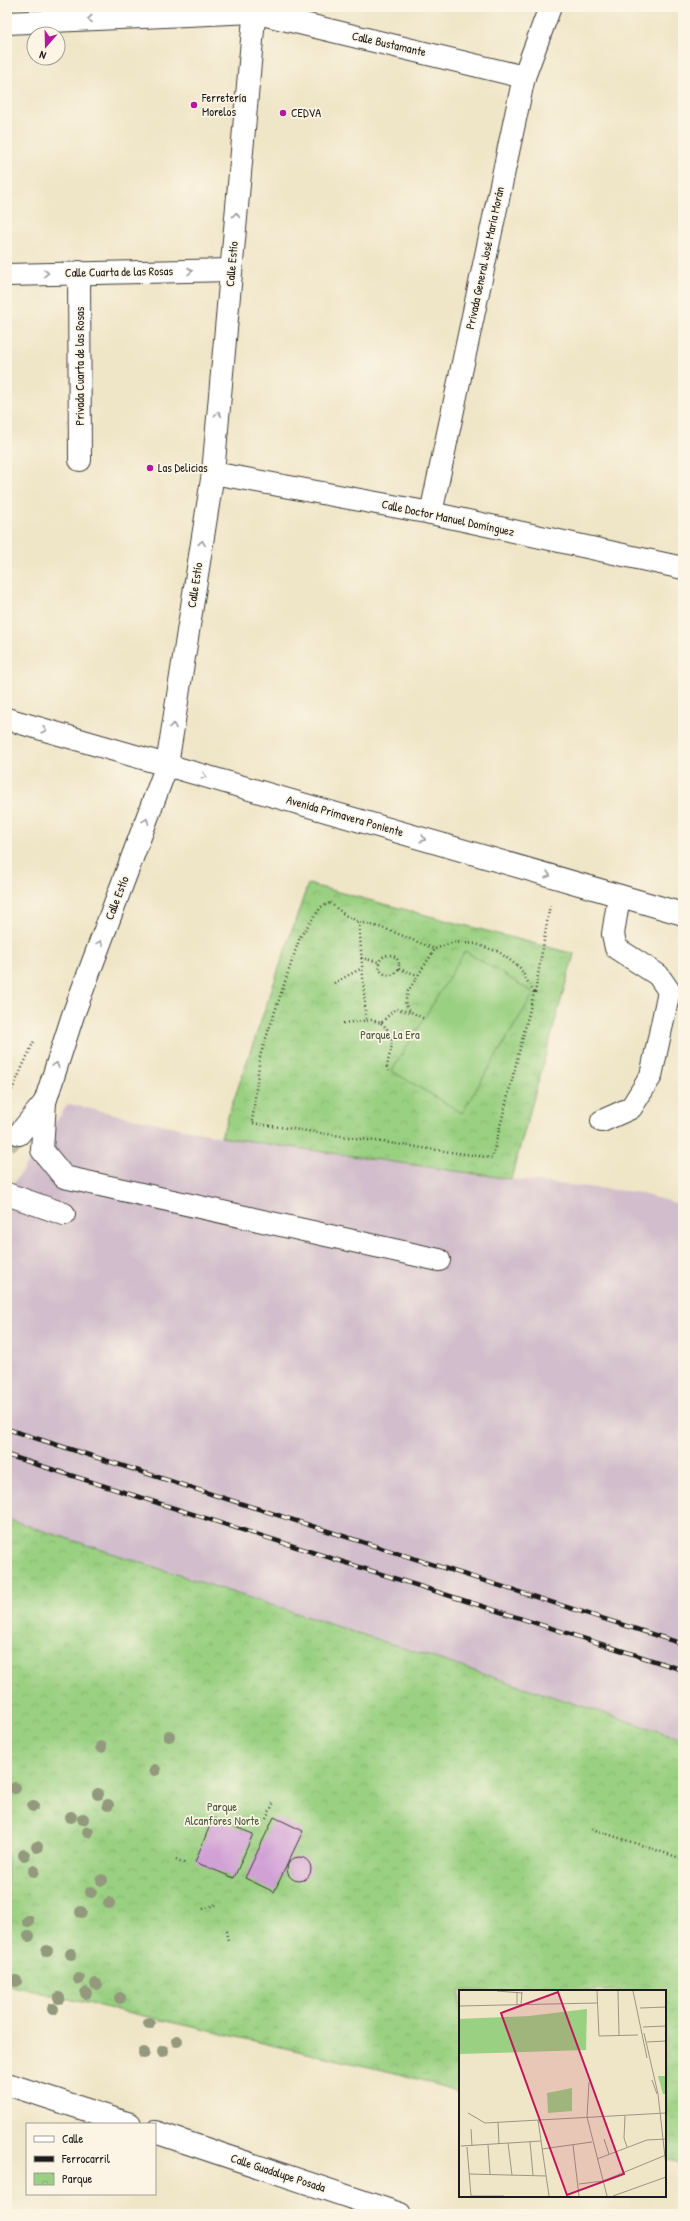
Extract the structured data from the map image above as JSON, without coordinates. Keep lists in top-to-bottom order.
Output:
{
  "streets": {
    "street": [
      "Calle Bustamante",
      "Privada General José María Morán",
      "Calle Estío",
      "Calle Cuarta de las Rosas",
      "Privada Cuarta de las Rosas",
      "Calle Doctor Manuel Domínguez",
      "Avenida Primavera Poniente",
      "Calle Guadalupe Posada"
    ]
  },
  "crossings": [
    ["Calle Bustamante", "Privada General José María Morán"],
    ["Calle Bustamante", "Calle Estío"],
    ["Privada General José María Morán", "Calle Doctor Manuel Domínguez"],
    ["Calle Estío", "Calle Cuarta de las Rosas"],
    ["Calle Estío", "Calle Doctor Manuel Domínguez"],
    ["Calle Estío", "Avenida Primavera Poniente"],
    ["Calle Cuarta de las Rosas", "Privada Cuarta de las Rosas"]
  ],
  "one_way": [
    "Calle Bustamante",
    "Calle Estío",
    "Calle Cuarta de las Rosas",
    "Avenida Primavera Poniente"
  ],
  "parks": ["Parque La Era", "Parque Alcanfores Norte"],
  "places": ["Ferretería Morelos", "CEDVA", "Las Delicias"],
  "legend": ["Calle", "Ferrocarril", "Parque"],
  "north": "bottom"
}
